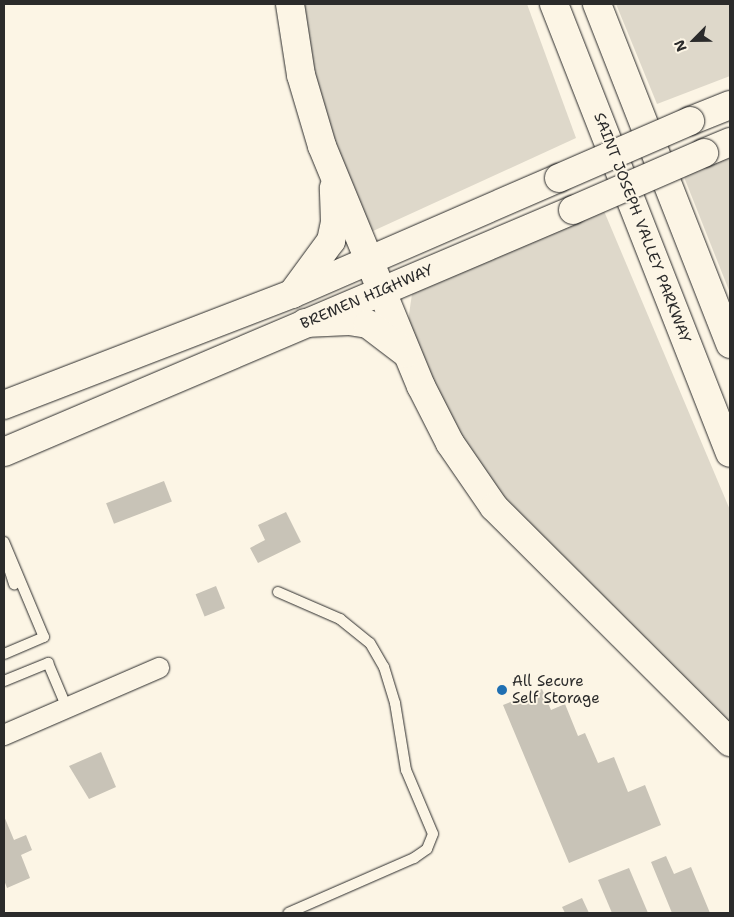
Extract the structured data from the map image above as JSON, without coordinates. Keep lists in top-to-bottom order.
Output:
{
  "streets": {
    "main road": ["SAINT JOSEPH VALLEY PARKWAY", "BREMEN HIGHWAY"]
  },
  "places": ["All Secure Self Storage"],
  "north": "bottom left"
}
